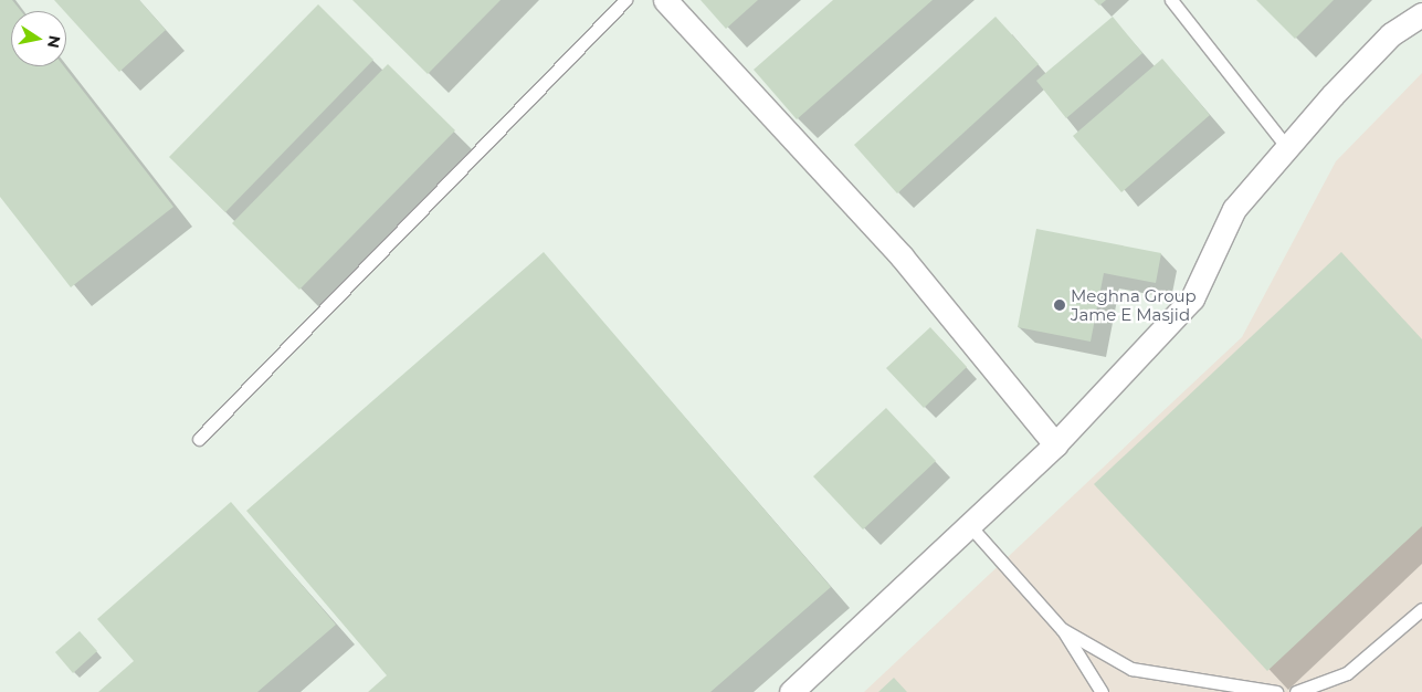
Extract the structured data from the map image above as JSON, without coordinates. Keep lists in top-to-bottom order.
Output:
{
  "places": ["Meghna Group Jame E Masjid"],
  "north": "right"
}
